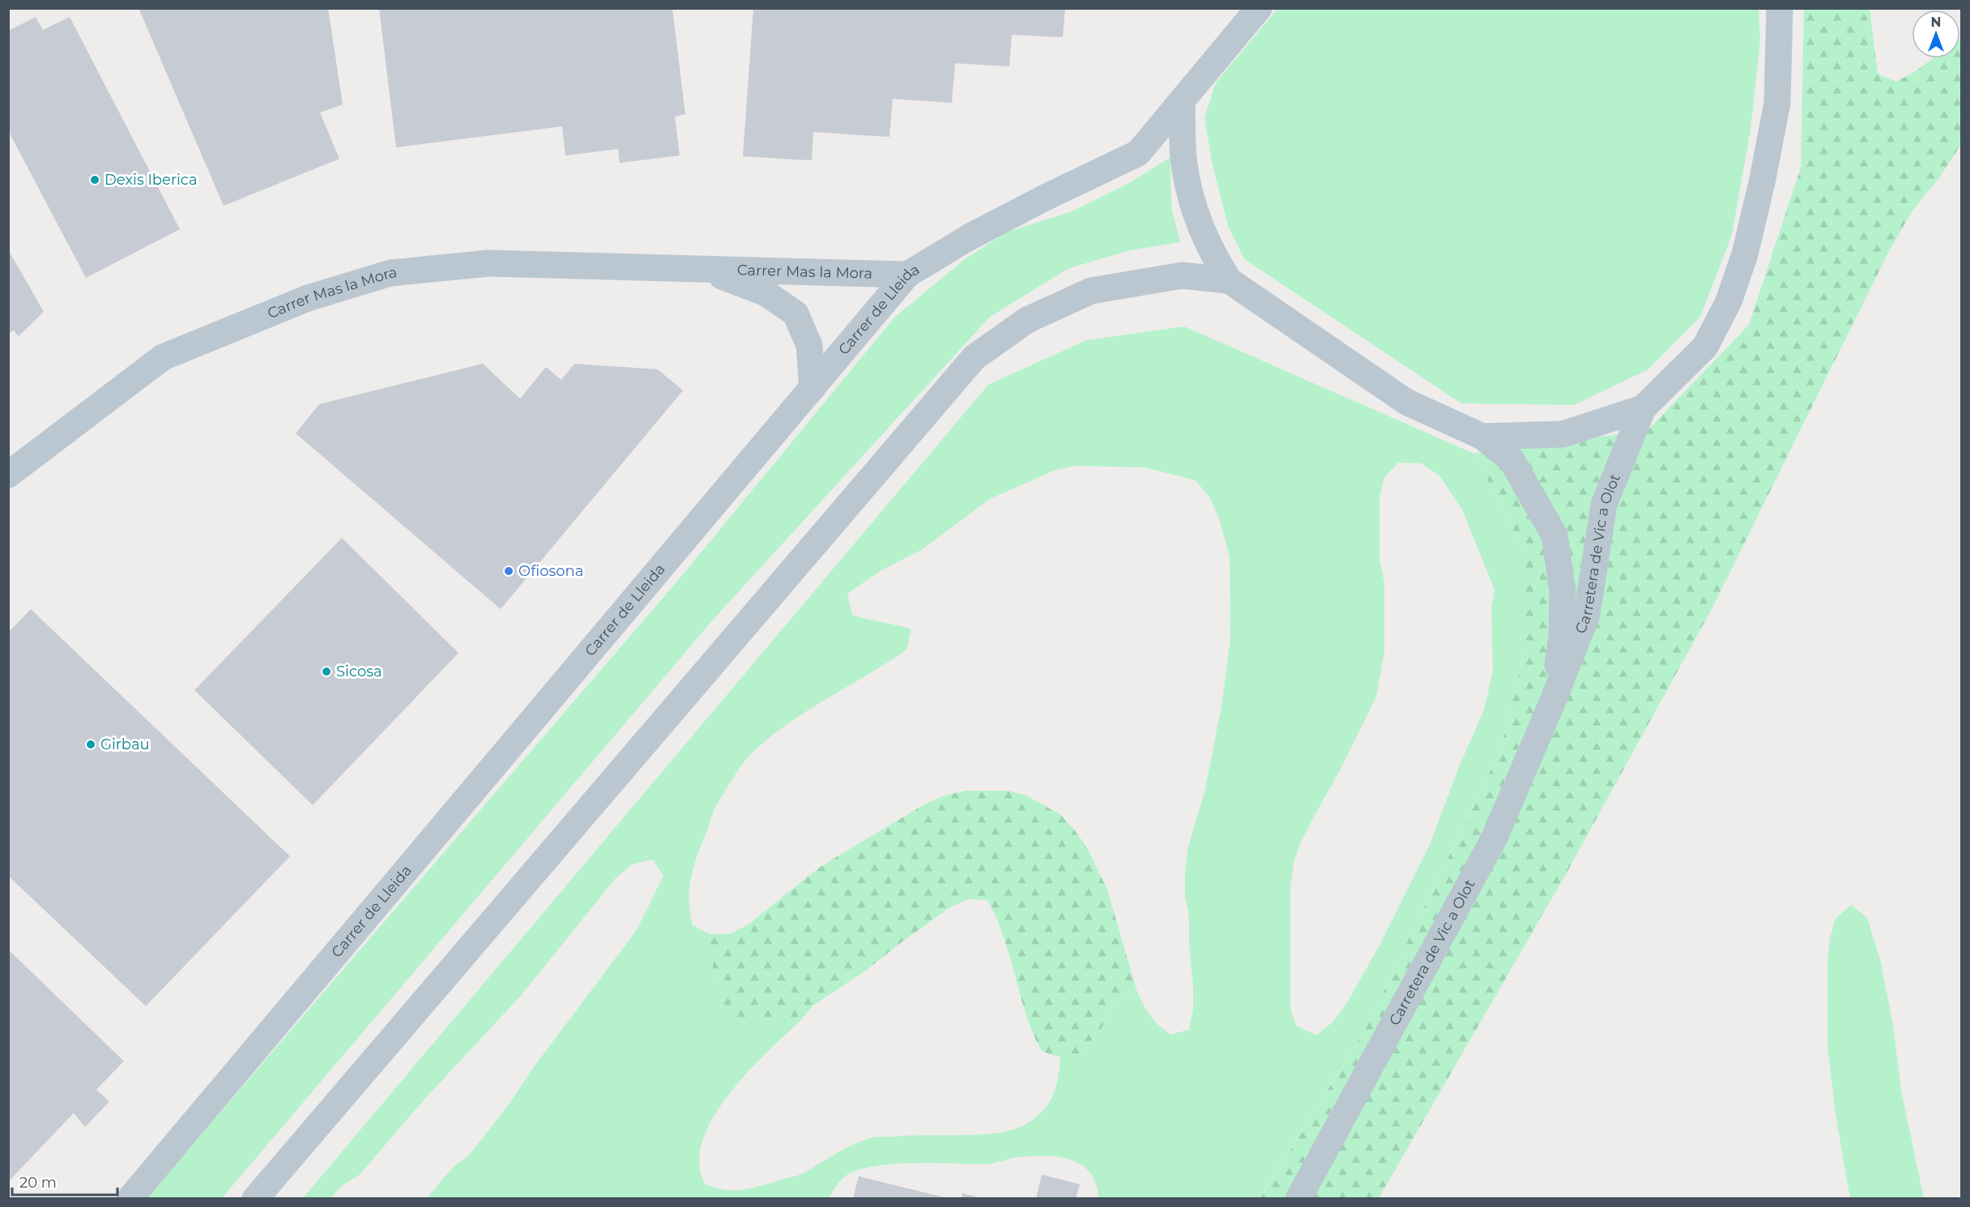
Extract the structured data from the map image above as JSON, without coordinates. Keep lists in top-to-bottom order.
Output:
{
  "streets": {
    "street": ["Carrer Mas la Mora", "Carrer de Lleida", "Carretera de Vic a Olot"]
  },
  "crossings": [
    ["Carrer Mas la Mora", "Carrer de Lleida"]
  ],
  "places": [
    "Dexis Iberica",
    "Ofiosona",
    "Sicosa",
    "Girbau"
  ],
  "scale_bar": "20 m",
  "north": "top"
}
